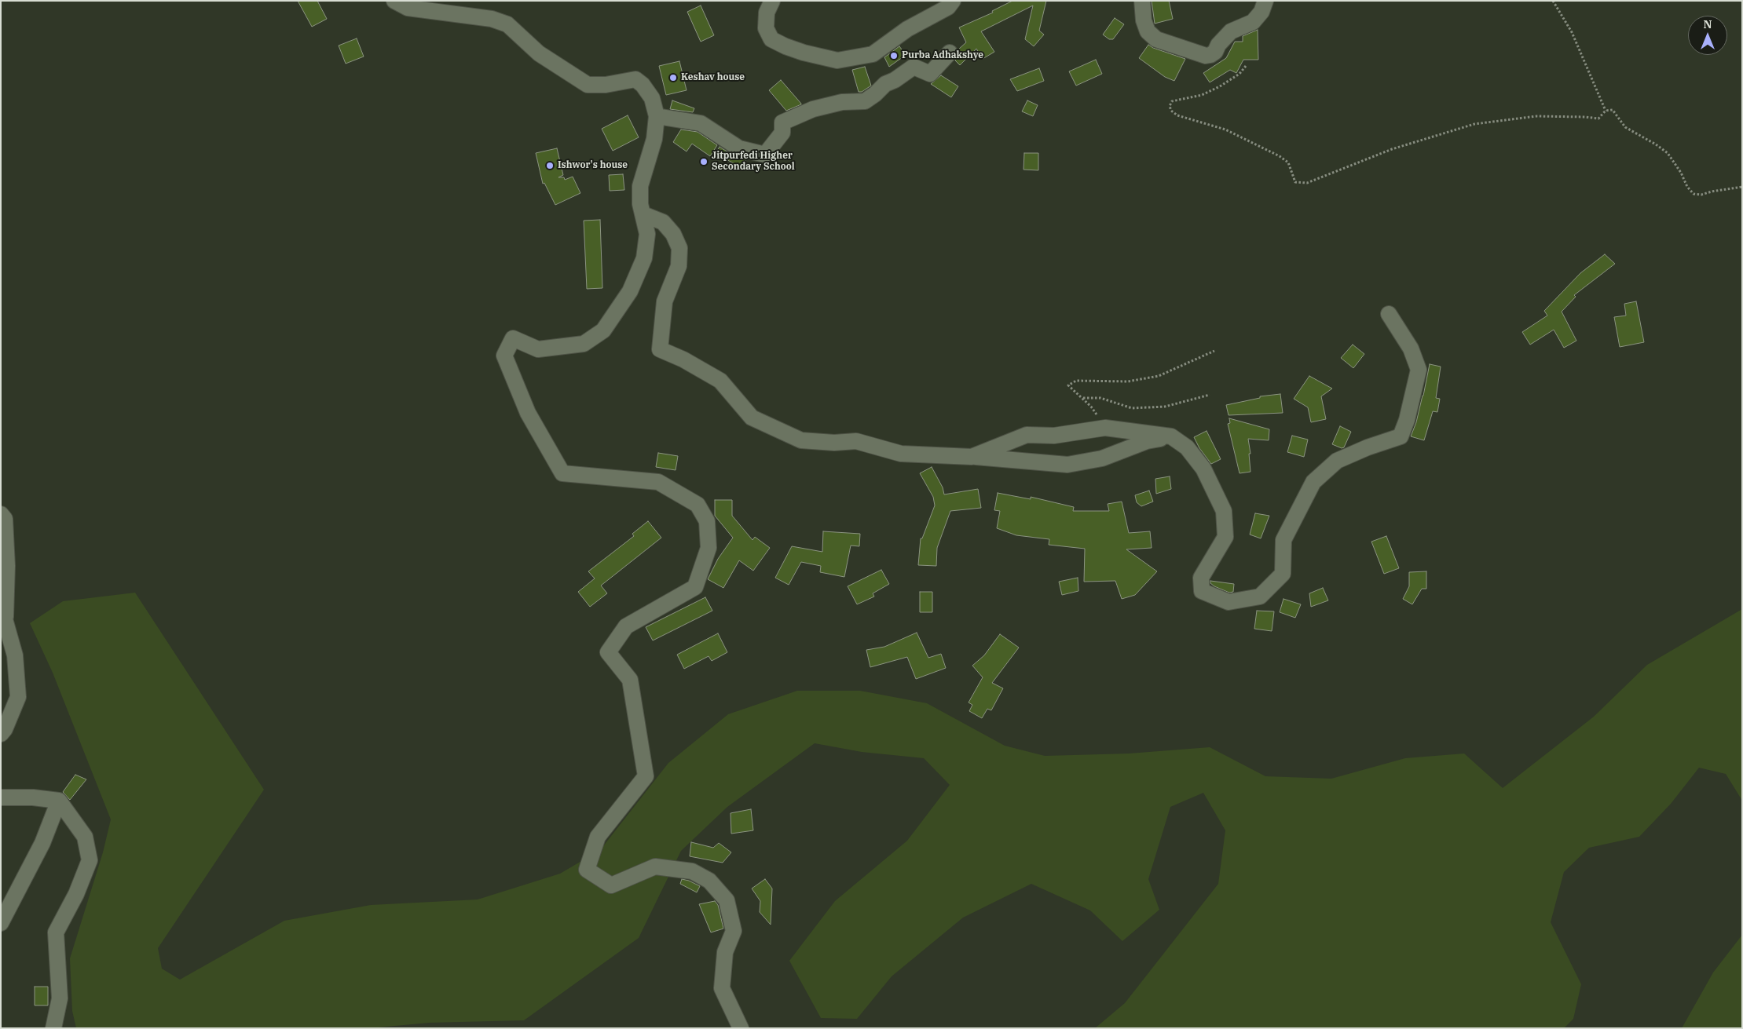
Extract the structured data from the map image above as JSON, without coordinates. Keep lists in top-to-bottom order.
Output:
{
  "places": [
    "Purba Adhakshye",
    "Keshav house",
    "Jitpurfedi Higher Secondary School",
    "Ishwor's house"
  ],
  "north": "top"
}
